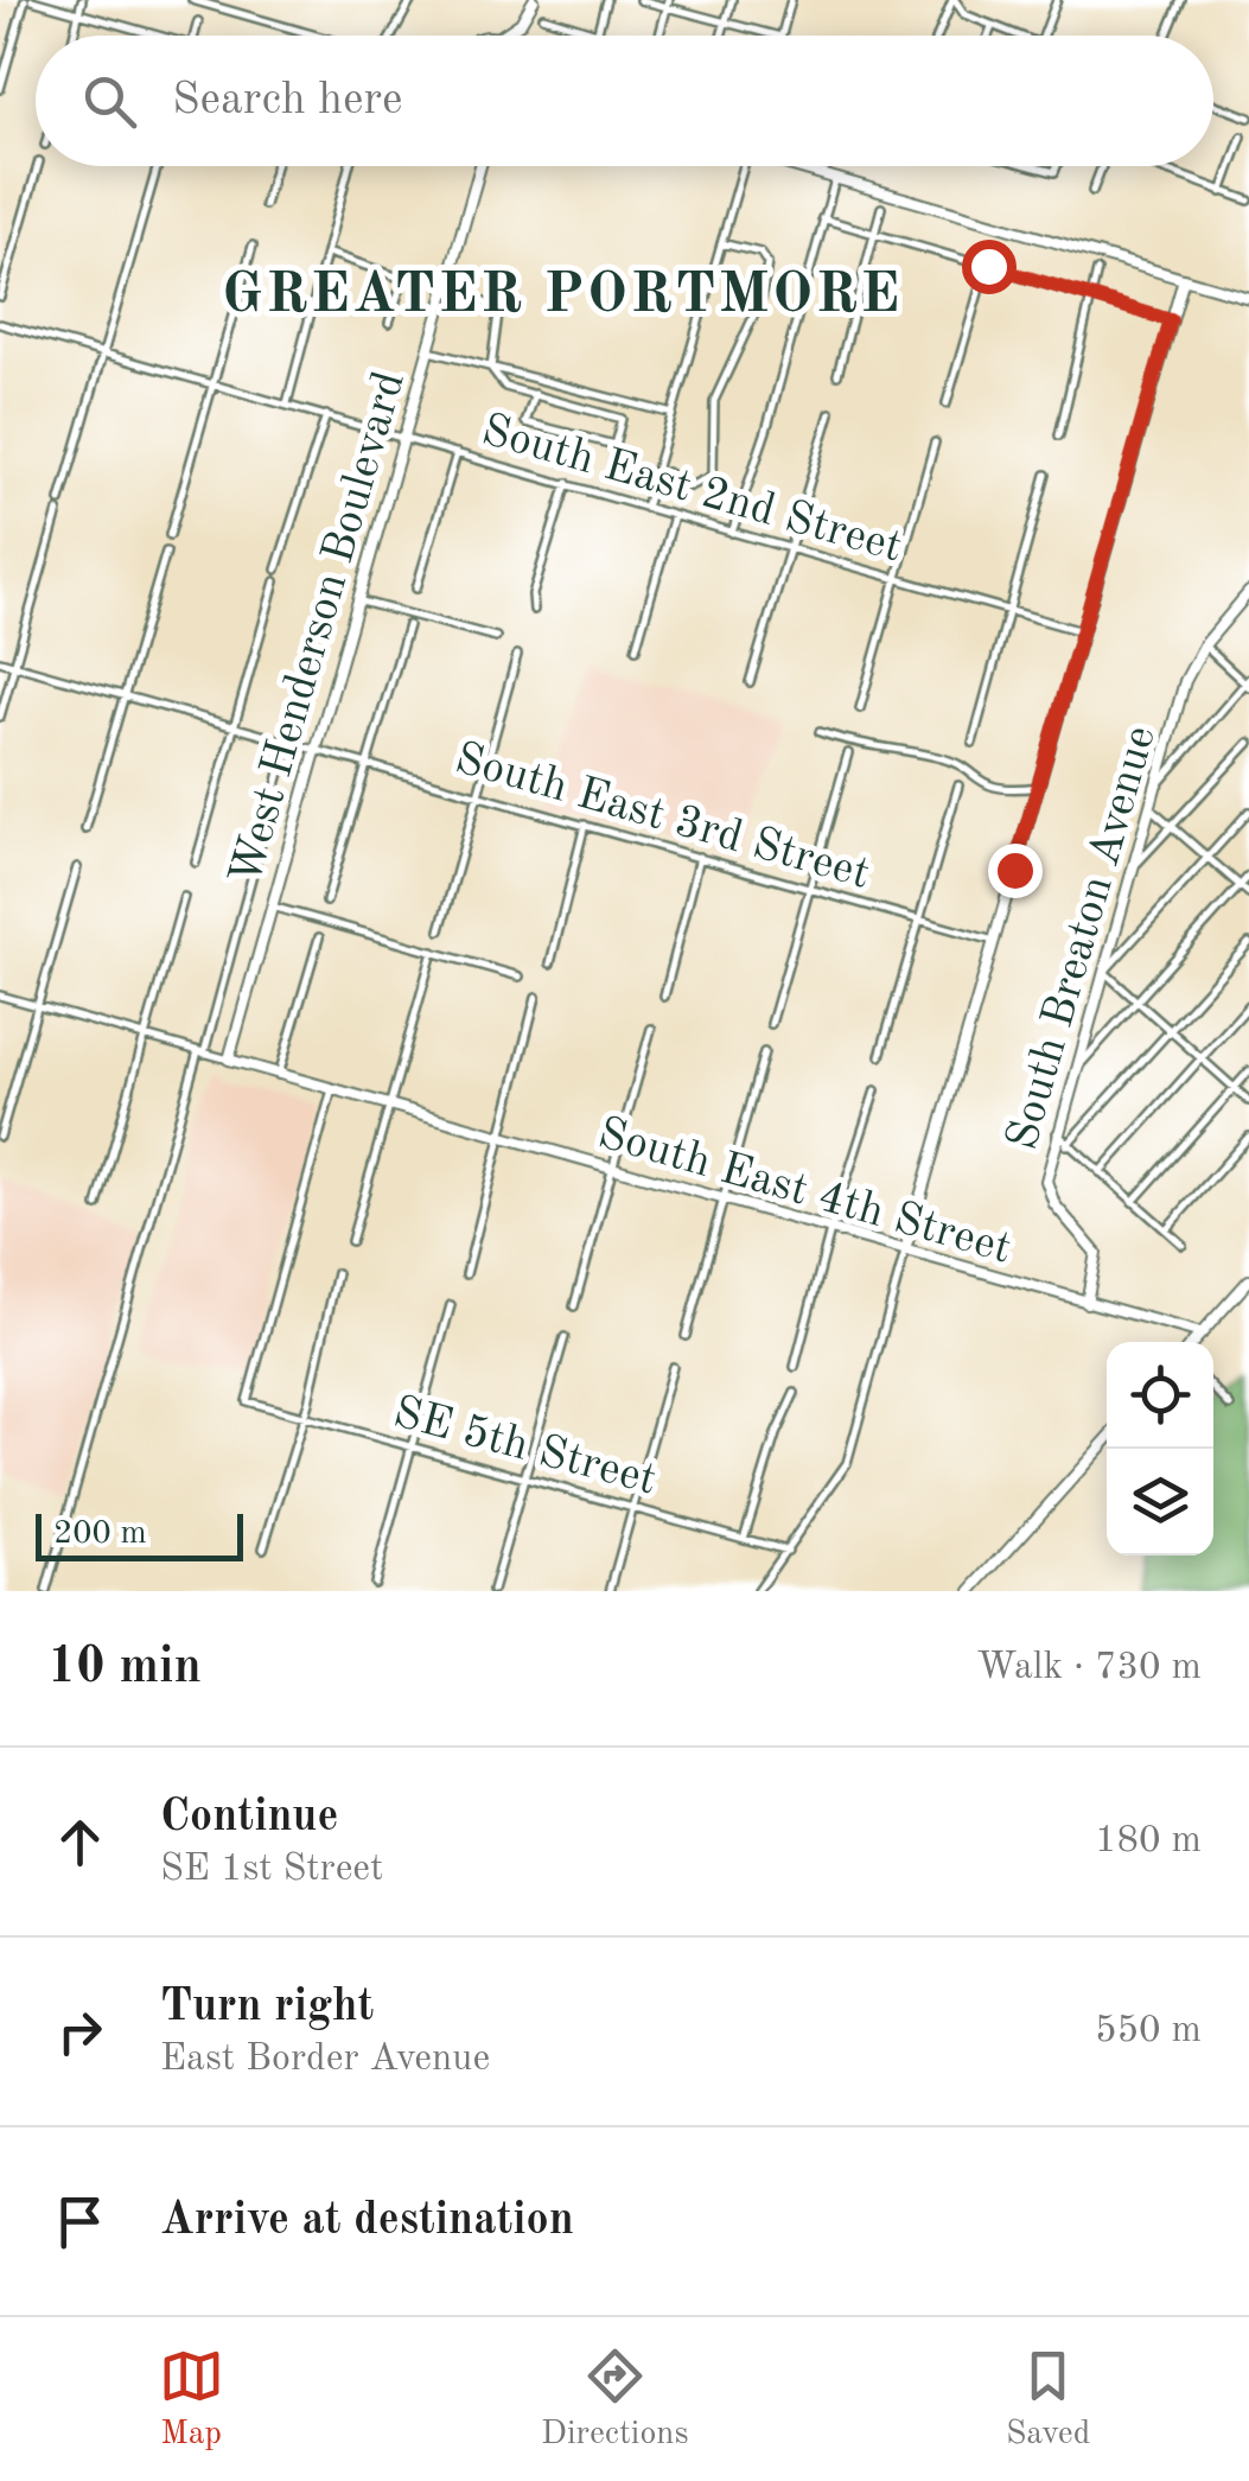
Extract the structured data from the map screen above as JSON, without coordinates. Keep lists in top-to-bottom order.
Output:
{
  "streets": {
    "street": [
      "South East 2nd Street",
      "West Henderson Boulevard",
      "South East 3rd Street",
      "South Breaton Avenue",
      "South East 4th Street",
      "SE 5th Street"
    ]
  },
  "crossings": [
    ["South East 2nd Street", "West Henderson Boulevard"],
    ["West Henderson Boulevard", "South East 3rd Street"],
    ["West Henderson Boulevard", "South East 4th Street"],
    ["South Breaton Avenue", "South East 4th Street"],
    ["South East 4th Street", "SE 5th Street"]
  ],
  "districts": ["GREATER PORTMORE"],
  "scale_bar": "200 m",
  "page": {
    "search": "Search here",
    "scale": "200 m",
    "heading": ["10 min", "Walk · 730 m"],
    "list": [
      ["Continue", "SE 1st Street", "180 m"],
      ["Turn right", "East Border Avenue", "550 m"],
      "Arrive at destination"
    ],
    "nav": ["Map", "Directions", "Saved"]
  }
}
